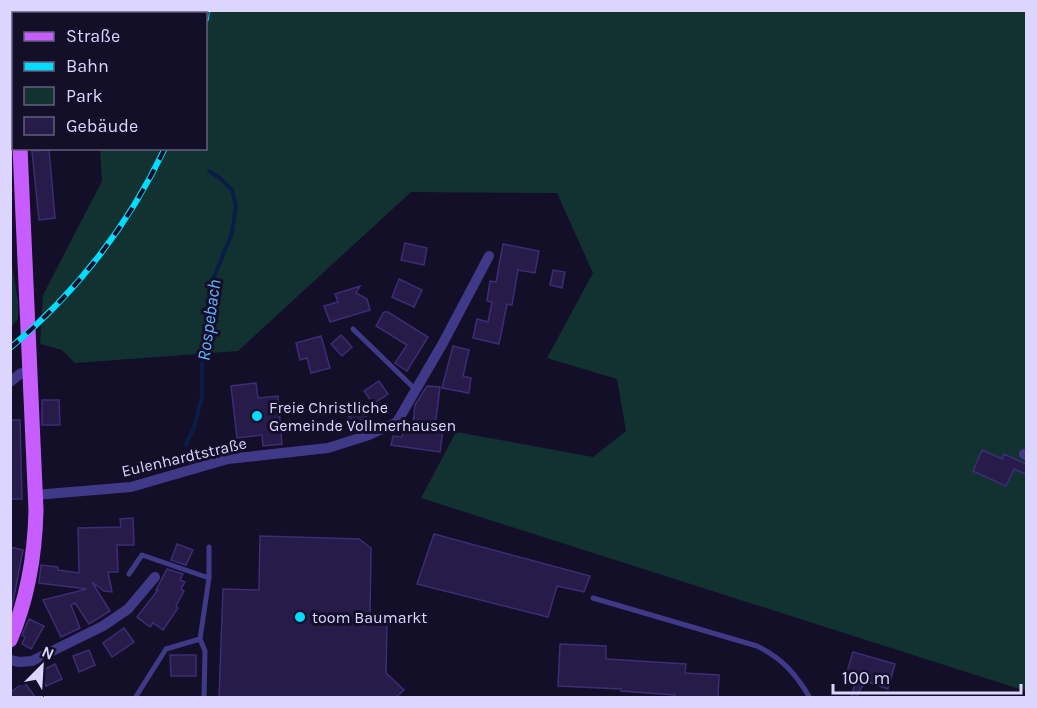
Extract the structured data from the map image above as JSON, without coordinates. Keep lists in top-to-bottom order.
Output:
{
  "streets": {
    "street": ["Eulenhardtstraße"]
  },
  "water": ["Rospebach"],
  "places": ["Freie Christliche Gemeinde Vollmerhausen", "toom Baumarkt"],
  "legend": [
    "Straße",
    "Bahn",
    "Park",
    "Gebäude"
  ],
  "scale_bar": "100 m",
  "north": "top right"
}
